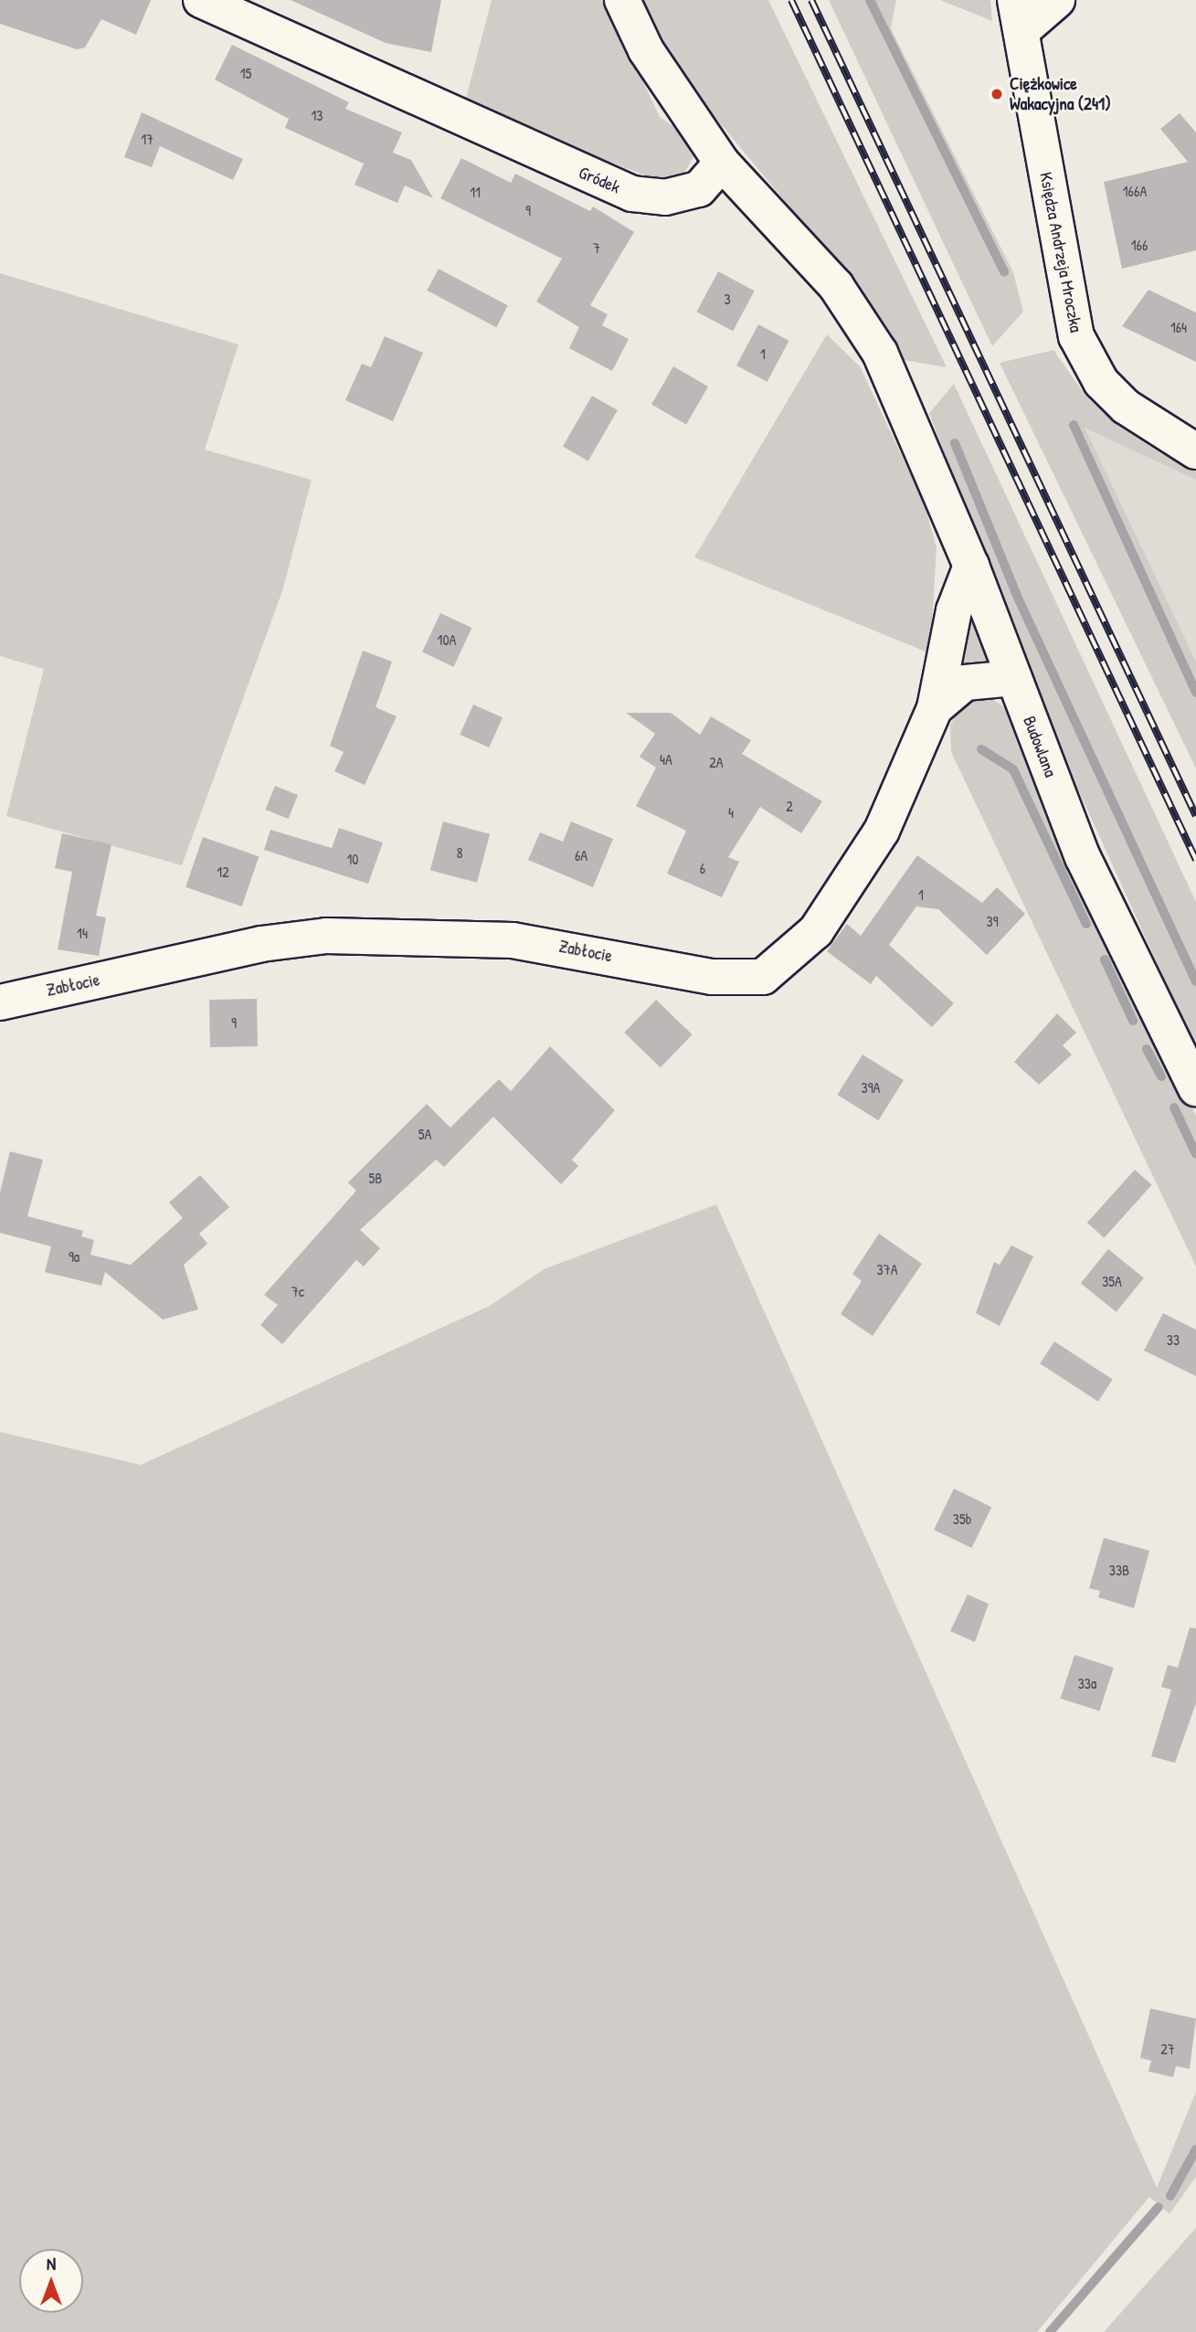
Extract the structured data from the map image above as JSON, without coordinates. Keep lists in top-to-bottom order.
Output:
{
  "streets": {
    "street": [
      "Gródek",
      "Księdza Andrzeja Mroczka",
      "Budowlana",
      "Zabłocie"
    ]
  },
  "crossings": [
    ["Gródek", "Budowlana"],
    ["Budowlana", "Zabłocie"]
  ],
  "places": ["Ciężkowice Wakacyjna (241)"],
  "house_numbers": [
    "15",
    "13",
    "17",
    "166A",
    "11",
    "9",
    "166",
    "7",
    "3",
    "164",
    "1",
    "10A",
    "4A",
    "2A",
    "2",
    "4",
    "8",
    "6A",
    "10",
    "6",
    "12",
    "1",
    "39",
    "14",
    "9",
    "39A",
    "5A",
    "5B",
    "9a",
    "37A",
    "35A",
    "7c",
    "33",
    "35b",
    "33B",
    "33a",
    "27"
  ],
  "north": "top"
}
